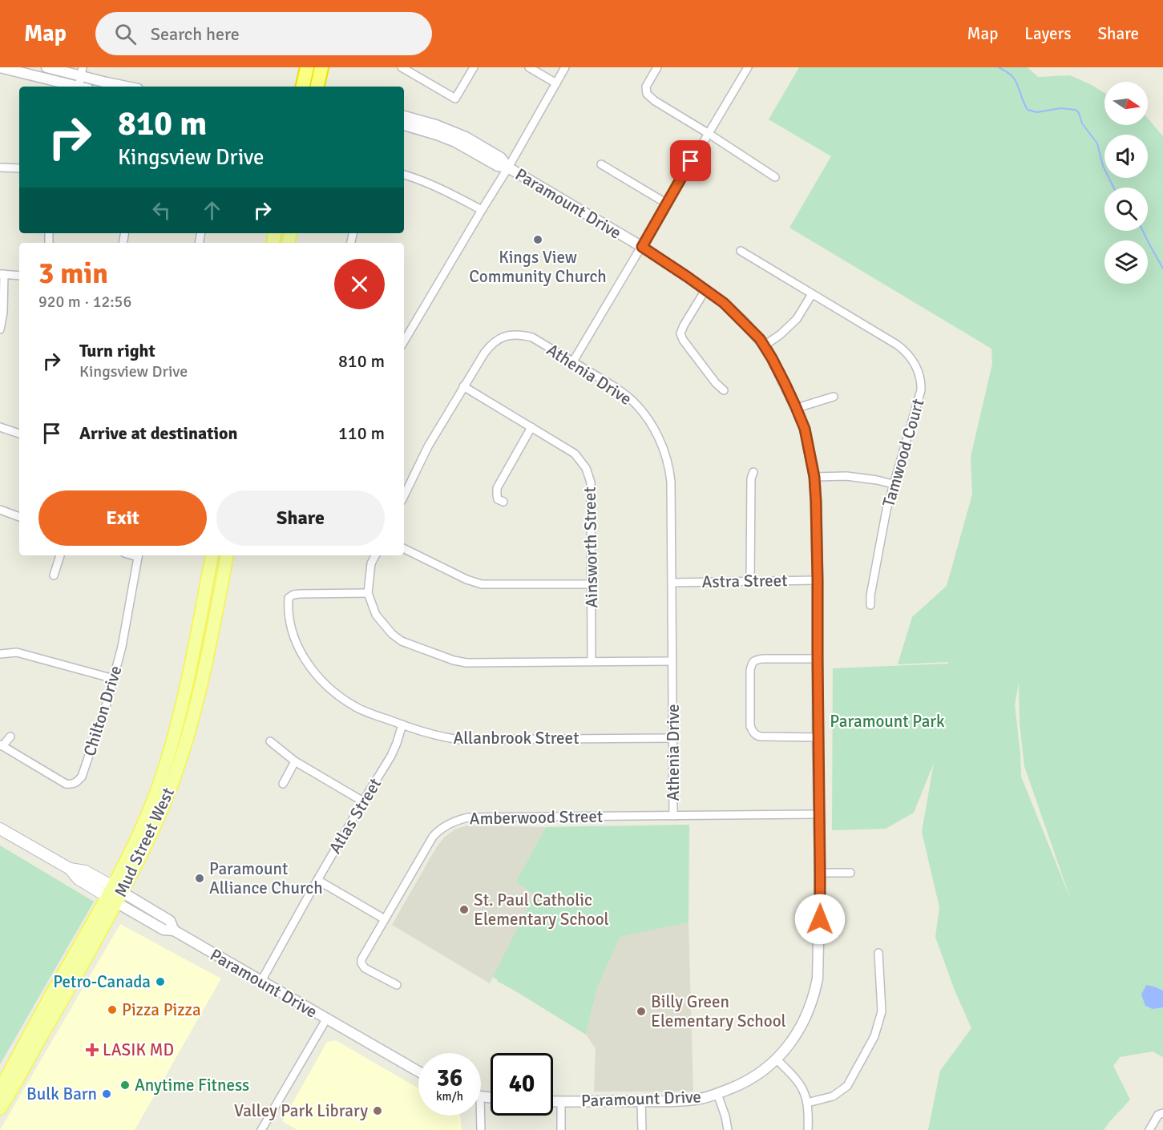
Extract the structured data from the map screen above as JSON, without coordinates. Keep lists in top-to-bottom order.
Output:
{
  "streets": {
    "main road": ["Paramount Drive", "Mud Street West"],
    "street": [
      "Athenia Drive",
      "Tamwood Court",
      "Ainsworth Street",
      "Astra Street",
      "Chilton Drive",
      "Allanbrook Street",
      "Atlas Street",
      "Amberwood Street"
    ]
  },
  "crossings": [
    ["Paramount Drive", "Astra Street"],
    ["Paramount Drive", "Atlas Street"],
    ["Paramount Drive", "Amberwood Street"],
    ["Paramount Drive", "Mud Street West"],
    ["Athenia Drive", "Ainsworth Street"],
    ["Athenia Drive", "Astra Street"],
    ["Athenia Drive", "Allanbrook Street"],
    ["Athenia Drive", "Amberwood Street"],
    ["Allanbrook Street", "Atlas Street"]
  ],
  "parks": ["Paramount Park"],
  "places": {
    "other": [
      "Kings View Community Church",
      "Paramount Alliance Church",
      "St. Paul Catholic Elementary School",
      "Petro-Canada",
      "Pizza Pizza",
      "Billy Green Elementary School",
      "Anytime Fitness",
      "Bulk Barn",
      "Valley Park Library"
    ],
    "health": ["LASIK MD"]
  },
  "north": "right",
  "page": {
    "header": "Map",
    "search": "Search here",
    "nav": ["Map", "Layers", "Share"],
    "turn": ["810 m", "Kingsview Drive"],
    "heading": ["3 min", "920 m · 12:56"],
    "list": [
      {
        "name": "Turn right",
        "note": "Kingsview Drive",
        "value": "810 m"
      },
      {
        "name": "Arrive at destination",
        "value": "110 m"
      }
    ],
    "buttons": ["Exit", "Share"],
    "speed": "36 km/h",
    "limit": "40"
  }
}
